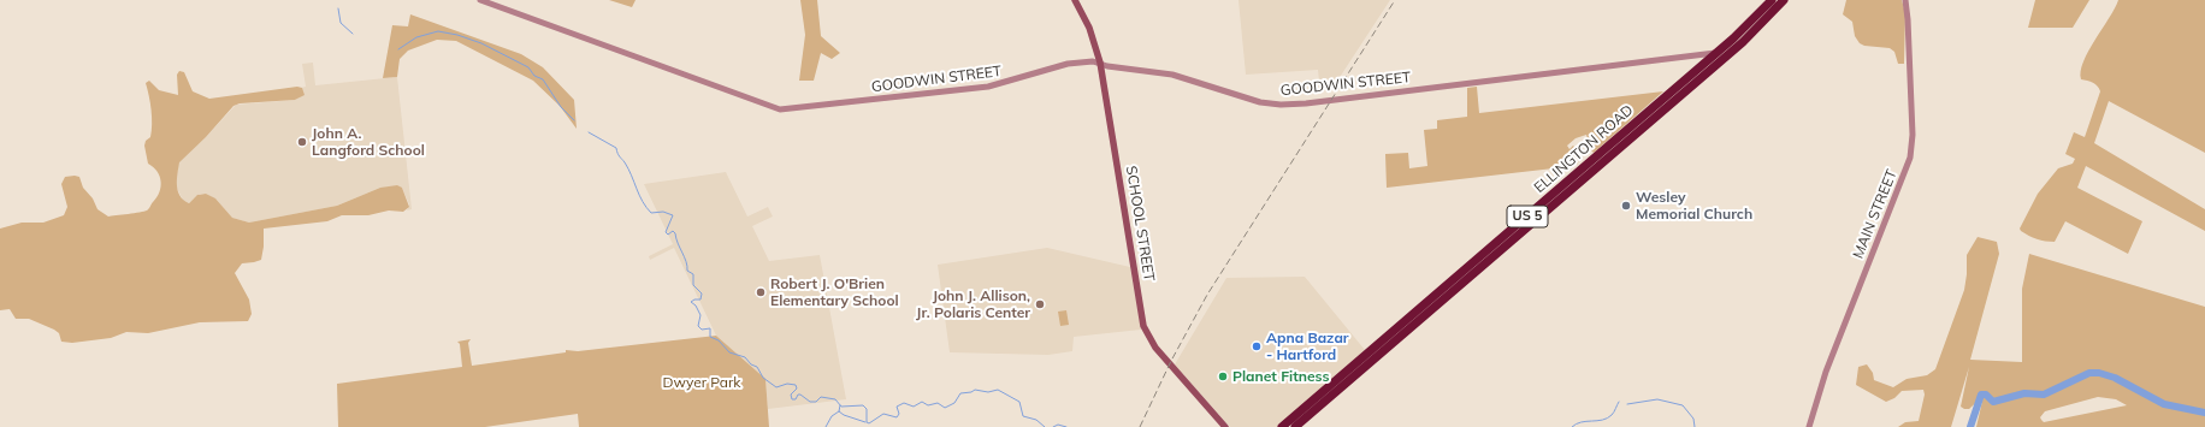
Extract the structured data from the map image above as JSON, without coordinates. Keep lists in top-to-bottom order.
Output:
{
  "streets": {
    "highway": ["ELLINGTON ROAD", "US 5"],
    "main road": ["SCHOOL STREET"],
    "street": ["GOODWIN STREET", "MAIN STREET"]
  },
  "crossings": [
    ["GOODWIN STREET", "ELLINGTON ROAD"],
    ["GOODWIN STREET", "SCHOOL STREET"],
    ["ELLINGTON ROAD", "US 5"]
  ],
  "parks": ["Dwyer Park"],
  "places": [
    "John A. Langford School",
    "Wesley Memorial Church",
    "Robert J. O'Brien Elementary School",
    "John J. Allison, Jr. Polaris Center",
    "Apna Bazar - Hartford",
    "Planet Fitness"
  ]
}
